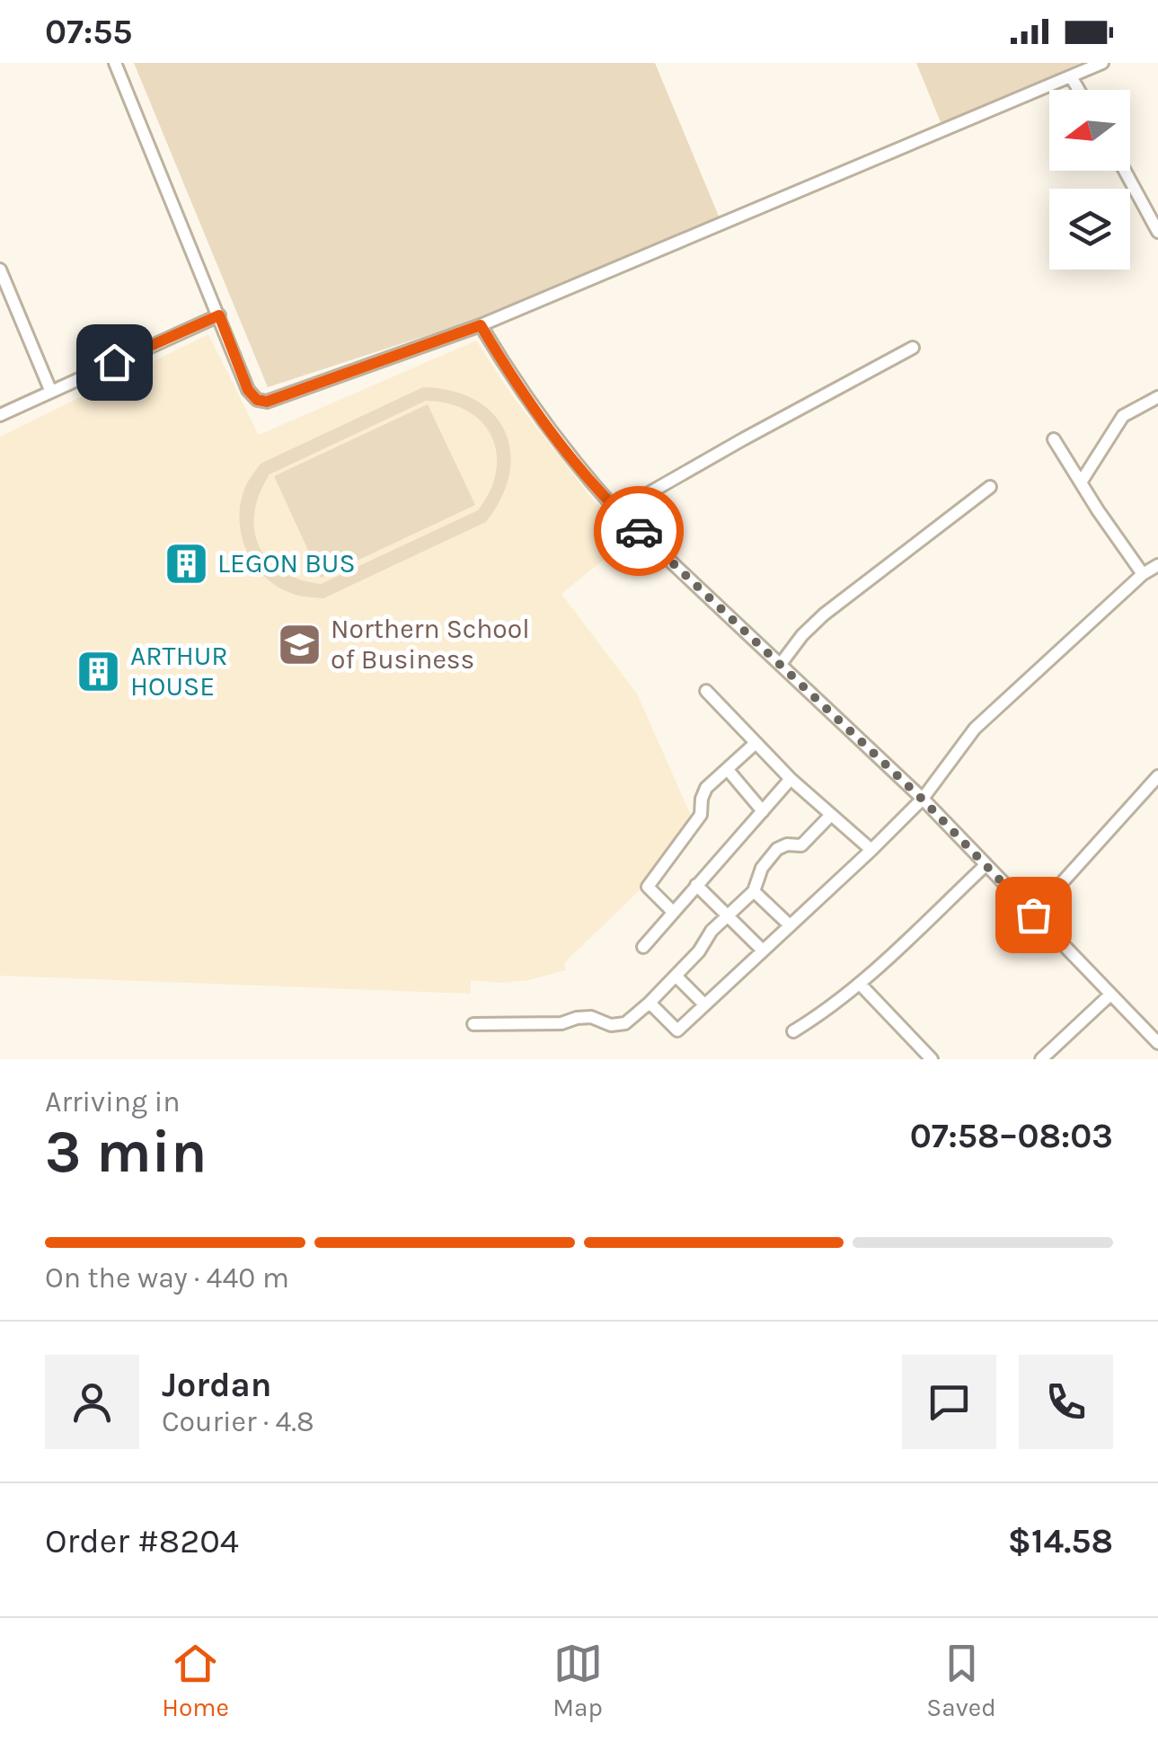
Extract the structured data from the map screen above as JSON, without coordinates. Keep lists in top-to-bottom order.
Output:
{
  "places": {
    "building": ["LEGON BUS", "ARTHUR HOUSE"],
    "school or university": ["Northern School of Business"]
  },
  "north": "left",
  "page": {
    "status": "07:55",
    "heading": ["3 min", "Arriving in", "07:58–08:03"],
    "panel": [
      "Jordan",
      "Courier · 4.8",
      "Order #8204",
      "$14.58"
    ],
    "bar": "On the way · 440 m",
    "tabs": ["Home", "Map", "Saved"]
  }
}
